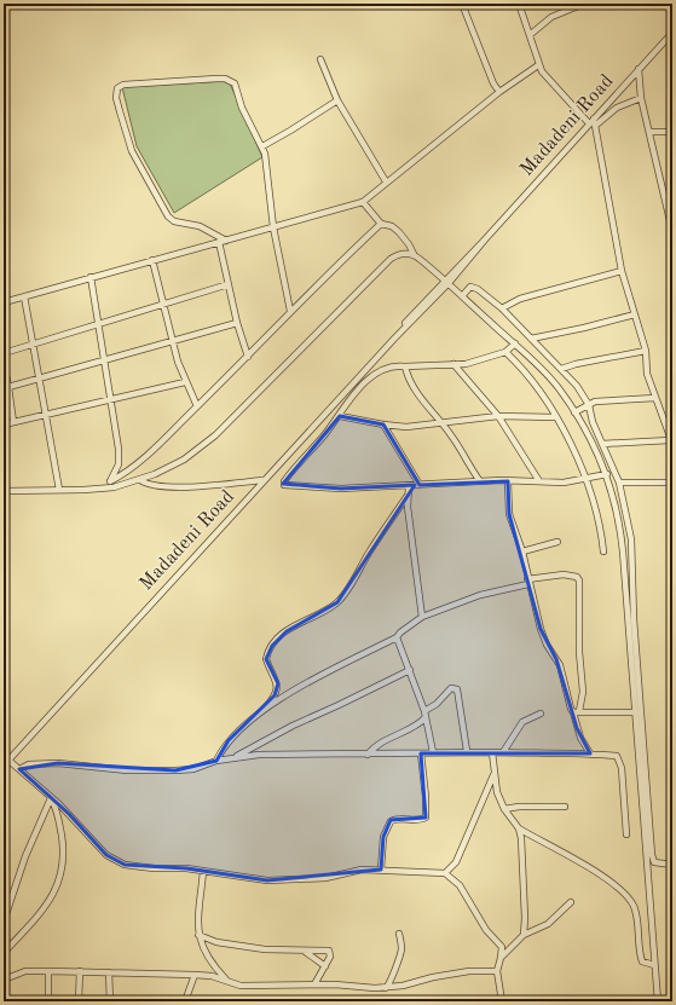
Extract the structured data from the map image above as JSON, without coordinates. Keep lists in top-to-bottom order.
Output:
{
  "streets": {
    "street": ["Madadeni Road"]
  }
}
